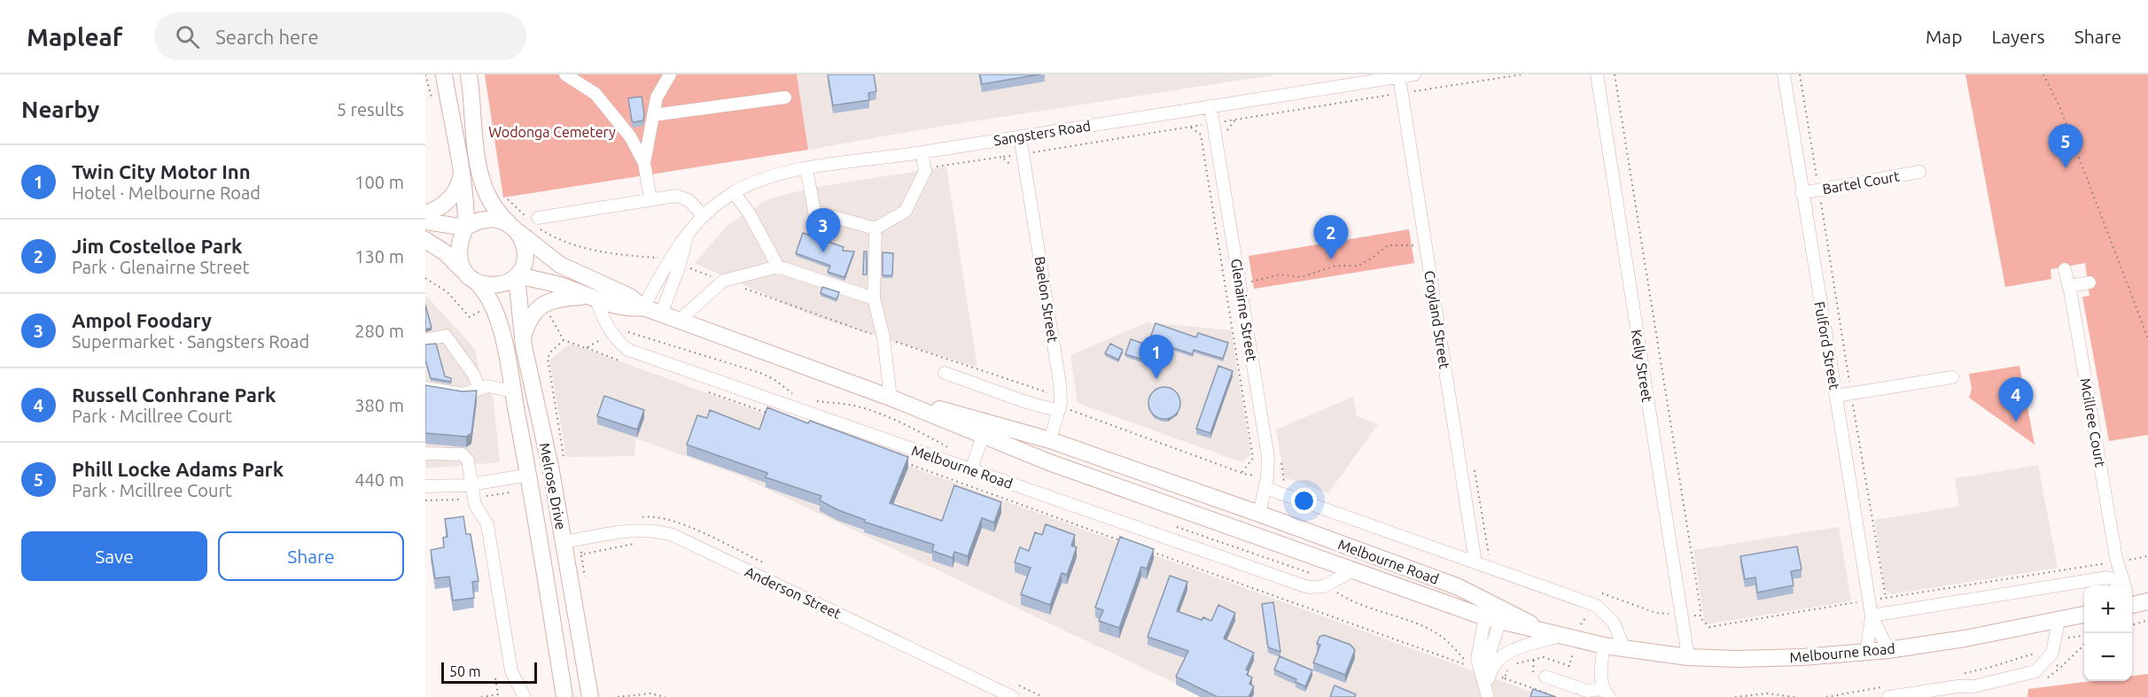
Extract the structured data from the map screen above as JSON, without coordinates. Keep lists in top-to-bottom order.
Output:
{
  "streets": {
    "main road": ["Baelon Street", "Melbourne Road", "Melrose Drive"],
    "street": [
      "Sangsters Road",
      "Bartel Court",
      "Glenairne Street",
      "Croyland Street",
      "Fulford Street",
      "Kelly Street",
      "Mcillree Court",
      "Anderson Street"
    ]
  },
  "crossings": [
    ["Sangsters Road", "Baelon Street"],
    ["Sangsters Road", "Glenairne Street"],
    ["Sangsters Road", "Croyland Street"],
    ["Sangsters Road", "Melbourne Road"],
    ["Bartel Court", "Fulford Street"],
    ["Baelon Street", "Melbourne Road"],
    ["Glenairne Street", "Melbourne Road"],
    ["Croyland Street", "Melbourne Road"],
    ["Fulford Street", "Melbourne Road"],
    ["Kelly Street", "Melbourne Road"],
    ["Melbourne Road", "Melrose Drive"],
    ["Melrose Drive", "Anderson Street"]
  ],
  "parks": ["Wodonga Cemetery"],
  "scale_bar": "50 m",
  "page": {
    "header": "Mapleaf",
    "search": "Search here",
    "nav": ["Map", "Layers", "Share"],
    "heading": ["Nearby", "5 results"],
    "pins": [
      "5",
      "3",
      "2",
      "1",
      "4"
    ],
    "list": [
      {
        "mark": "1",
        "name": "Twin City Motor Inn",
        "note": "Hotel · Melbourne Road",
        "value": "100 m"
      },
      {
        "mark": "2",
        "name": "Jim Costelloe Park",
        "note": "Park · Glenairne Street",
        "value": "130 m"
      },
      {
        "mark": "3",
        "name": "Ampol Foodary",
        "note": "Supermarket · Sangsters Road",
        "value": "280 m"
      },
      {
        "mark": "4",
        "name": "Russell Conhrane Park",
        "note": "Park · Mcillree Court",
        "value": "380 m"
      },
      {
        "mark": "5",
        "name": "Phill Locke Adams Park",
        "note": "Park · Mcillree Court",
        "value": "440 m"
      }
    ],
    "buttons": ["Save", "Share"],
    "map_buttons": ["+", "−"],
    "scale": "50 m"
  }
}
